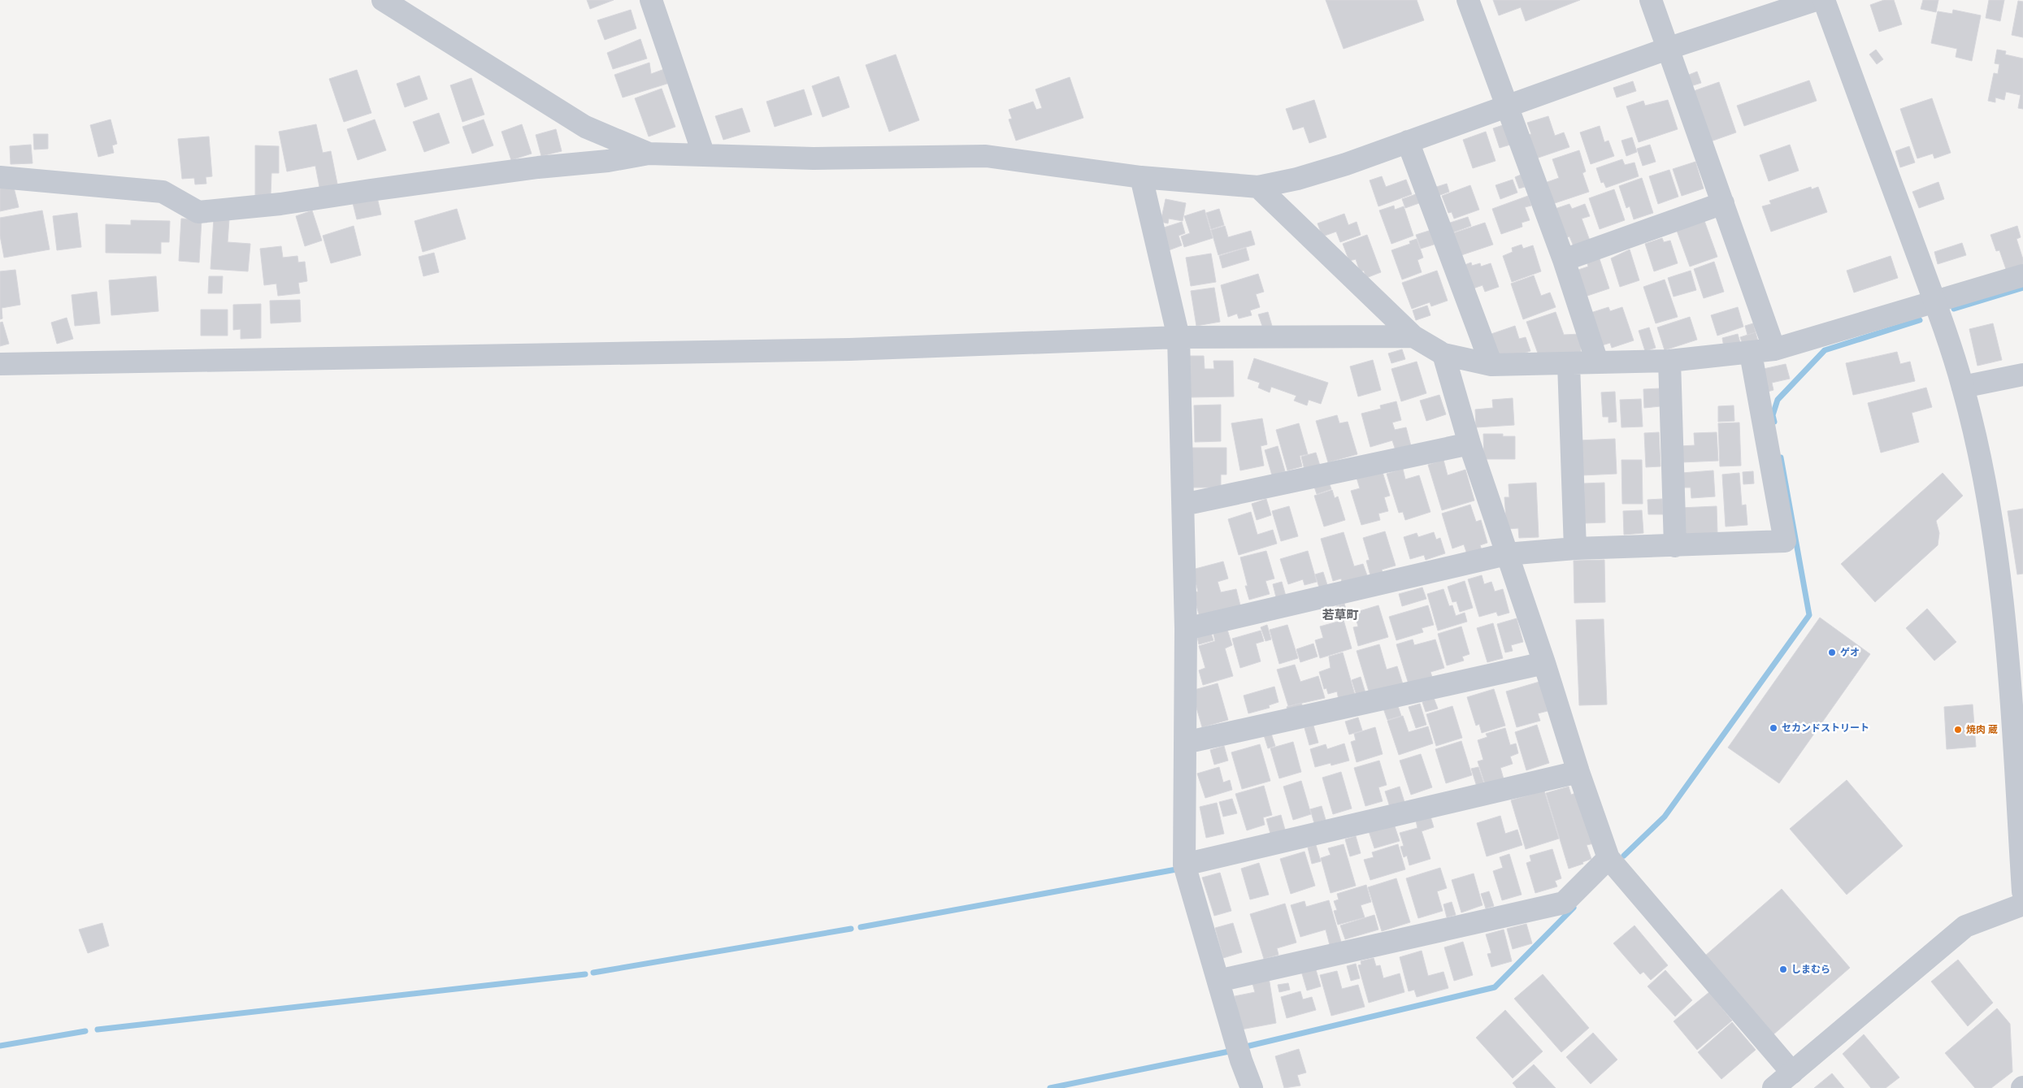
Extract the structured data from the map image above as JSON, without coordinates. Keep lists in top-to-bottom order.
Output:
{
  "districts": ["若草町"],
  "places": [
    "ゲオ",
    "セカンドストリート",
    "焼肉 蔵",
    "しまむら"
  ]
}
